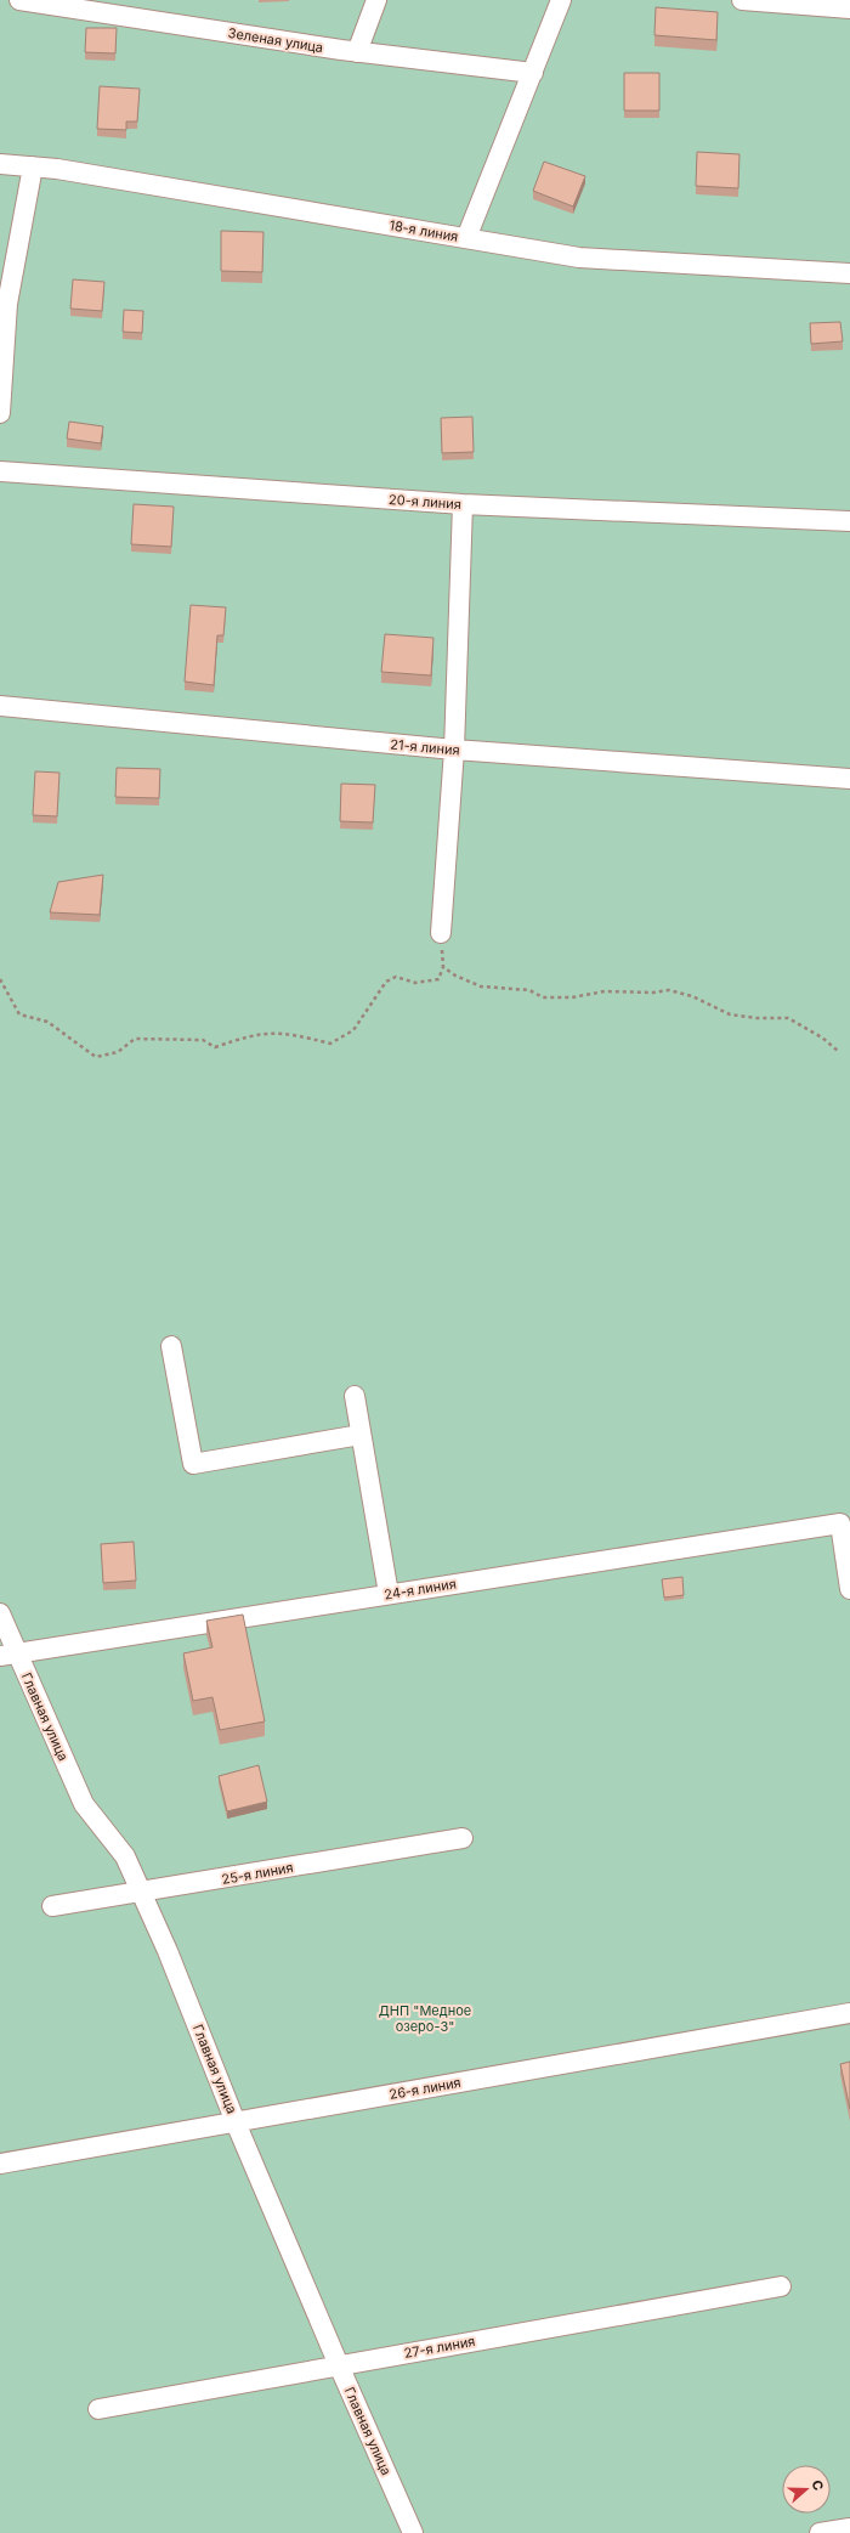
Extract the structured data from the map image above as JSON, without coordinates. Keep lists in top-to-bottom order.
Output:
{
  "streets": {
    "street": [
      "Зеленая улица",
      "18-я линия",
      "20-я линия",
      "21-я линия",
      "24-я линия",
      "Главная улица",
      "25-я линия",
      "26-я линия",
      "27-я линия"
    ]
  },
  "crossings": [
    ["24-я линия", "Главная улица"],
    ["Главная улица", "25-я линия"],
    ["Главная улица", "26-я линия"],
    ["Главная улица", "27-я линия"]
  ],
  "parks": ["ДНП \"Медное озеро-3\""],
  "north": "right"
}
